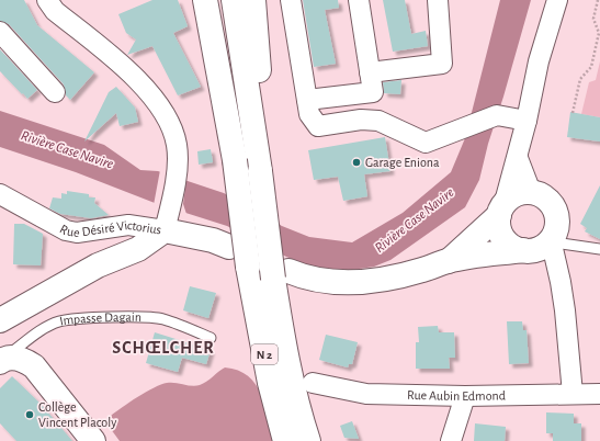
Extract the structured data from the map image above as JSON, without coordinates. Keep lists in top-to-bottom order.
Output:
{
  "streets": {
    "main road": ["Rue Désiré Victorius", "N 2"],
    "street": ["Rue Aubin Edmond"],
    "lane": ["Impasse Dagain"]
  },
  "districts": ["SCHŒLCHER"],
  "water": ["Rivière Case Navire"],
  "places": ["Garage Eniona", "Collège Vincent Placoly"]
}
